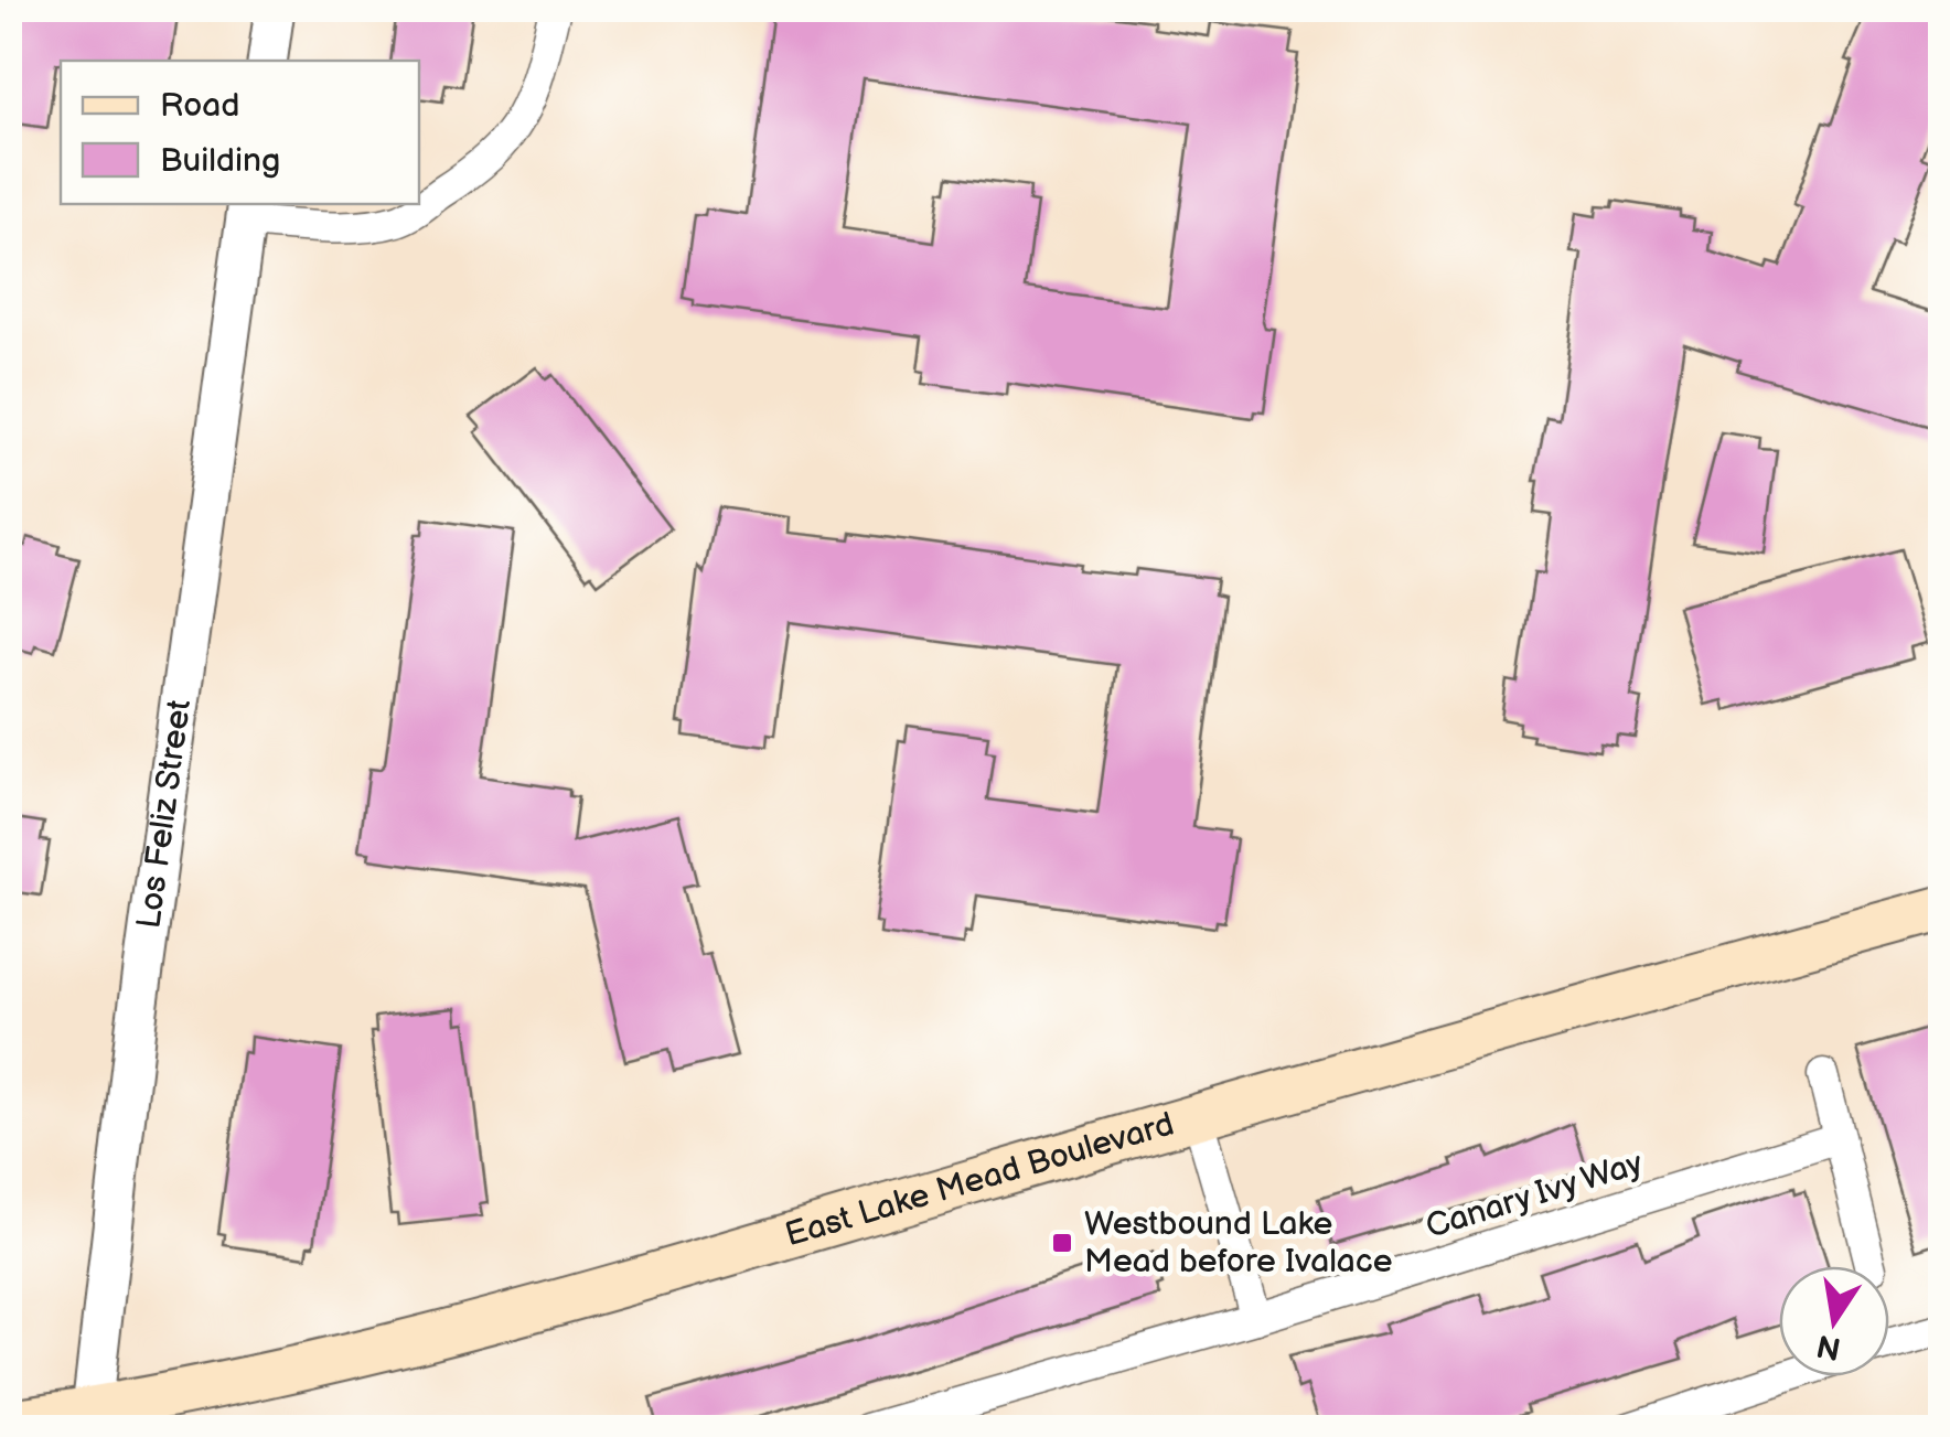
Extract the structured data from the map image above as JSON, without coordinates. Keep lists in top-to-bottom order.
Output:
{
  "streets": {
    "main road": ["East Lake Mead Boulevard"],
    "street": ["Los Feliz Street", "Canary Ivy Way"]
  },
  "crossings": [
    ["Los Feliz Street", "East Lake Mead Boulevard"]
  ],
  "places": {
    "transit": ["Westbound Lake Mead before Ivalace"]
  },
  "legend": ["Road", "Building"],
  "north": "bottom"
}
